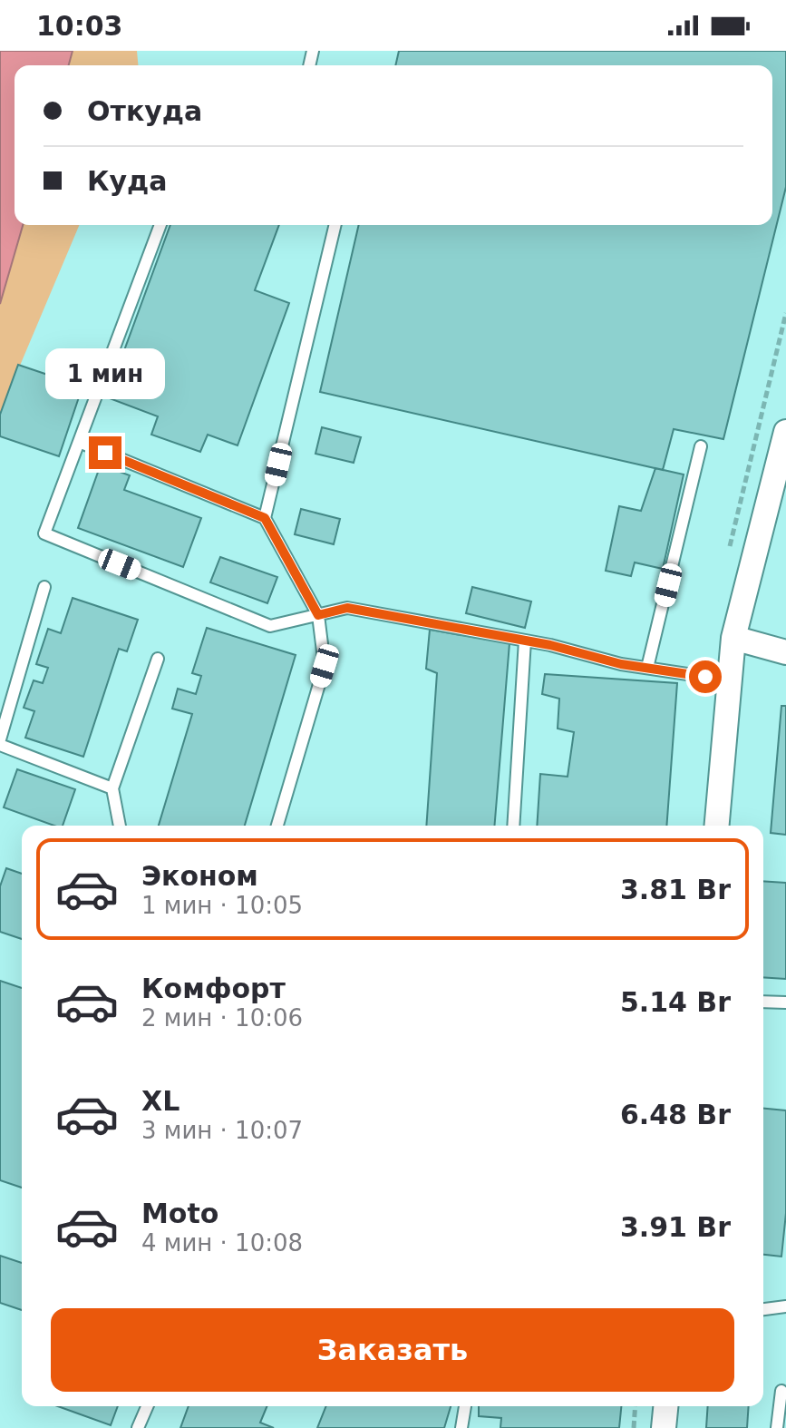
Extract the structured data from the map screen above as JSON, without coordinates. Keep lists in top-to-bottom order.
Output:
{
  "page": {
    "status": "10:03",
    "banner": ["Откуда", "Куда"],
    "bubble": "1 мин",
    "list": [
      {
        "name": "Эконом",
        "note": "1 мин · 10:05",
        "value": "3.81 Br"
      },
      {
        "name": "Комфорт",
        "note": "2 мин · 10:06",
        "value": "5.14 Br"
      },
      {
        "name": "XL",
        "note": "3 мин · 10:07",
        "value": "6.48 Br"
      },
      {
        "name": "Moto",
        "note": "4 мин · 10:08",
        "value": "3.91 Br"
      }
    ],
    "buttons": "Заказать"
  }
}
